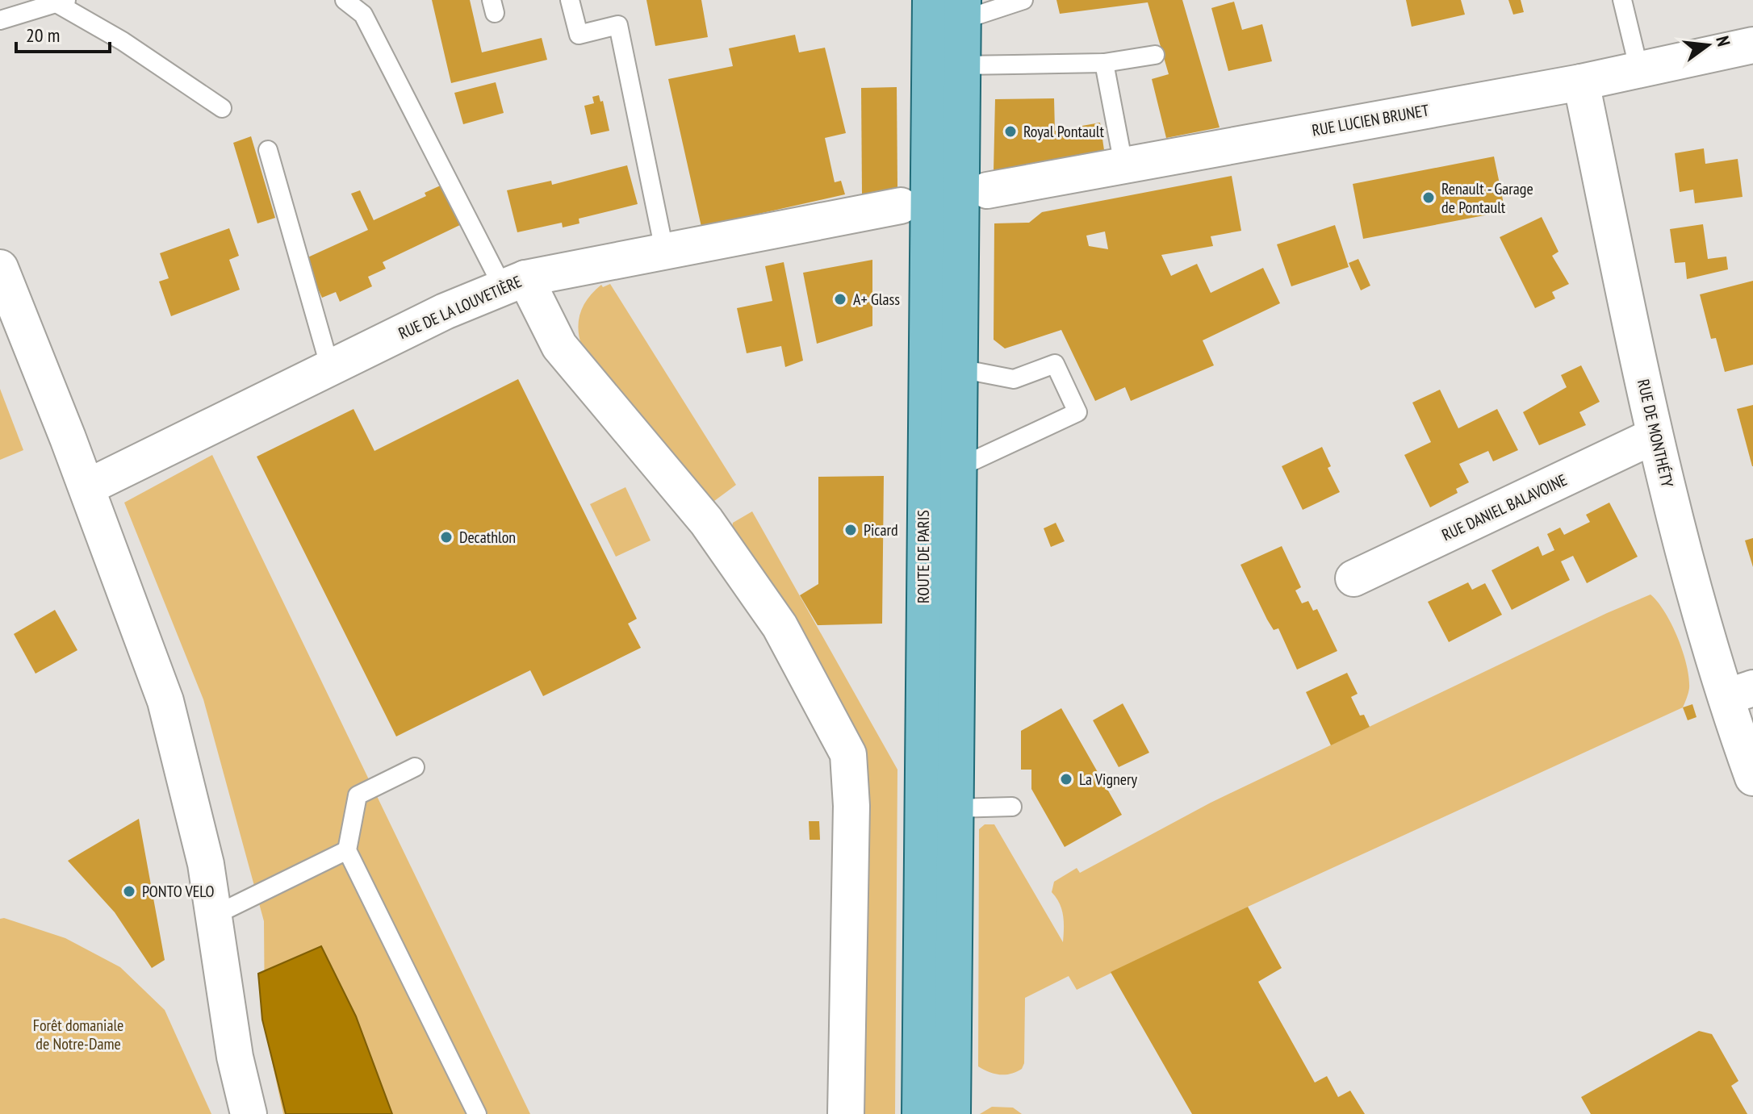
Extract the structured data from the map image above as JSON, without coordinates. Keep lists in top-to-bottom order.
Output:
{
  "streets": {
    "main road": ["ROUTE DE PARIS"],
    "street": [
      "RUE LUCIEN BRUNET",
      "RUE DE LA LOUVETIÈRE",
      "RUE DE MONTHÉTY",
      "RUE DANIEL BALAVOINE"
    ]
  },
  "crossings": [
    ["RUE LUCIEN BRUNET", "RUE DE MONTHÉTY"],
    ["RUE DE MONTHÉTY", "RUE DANIEL BALAVOINE"]
  ],
  "parks": ["Forêt domaniale de Notre-Dame"],
  "places": [
    "Royal Pontault",
    "Renault - Garage de Pontault",
    "A+ Glass",
    "Picard",
    "Decathlon",
    "La Vignery",
    "PONTO VELO"
  ],
  "scale_bar": "20 m",
  "north": "right"
}
